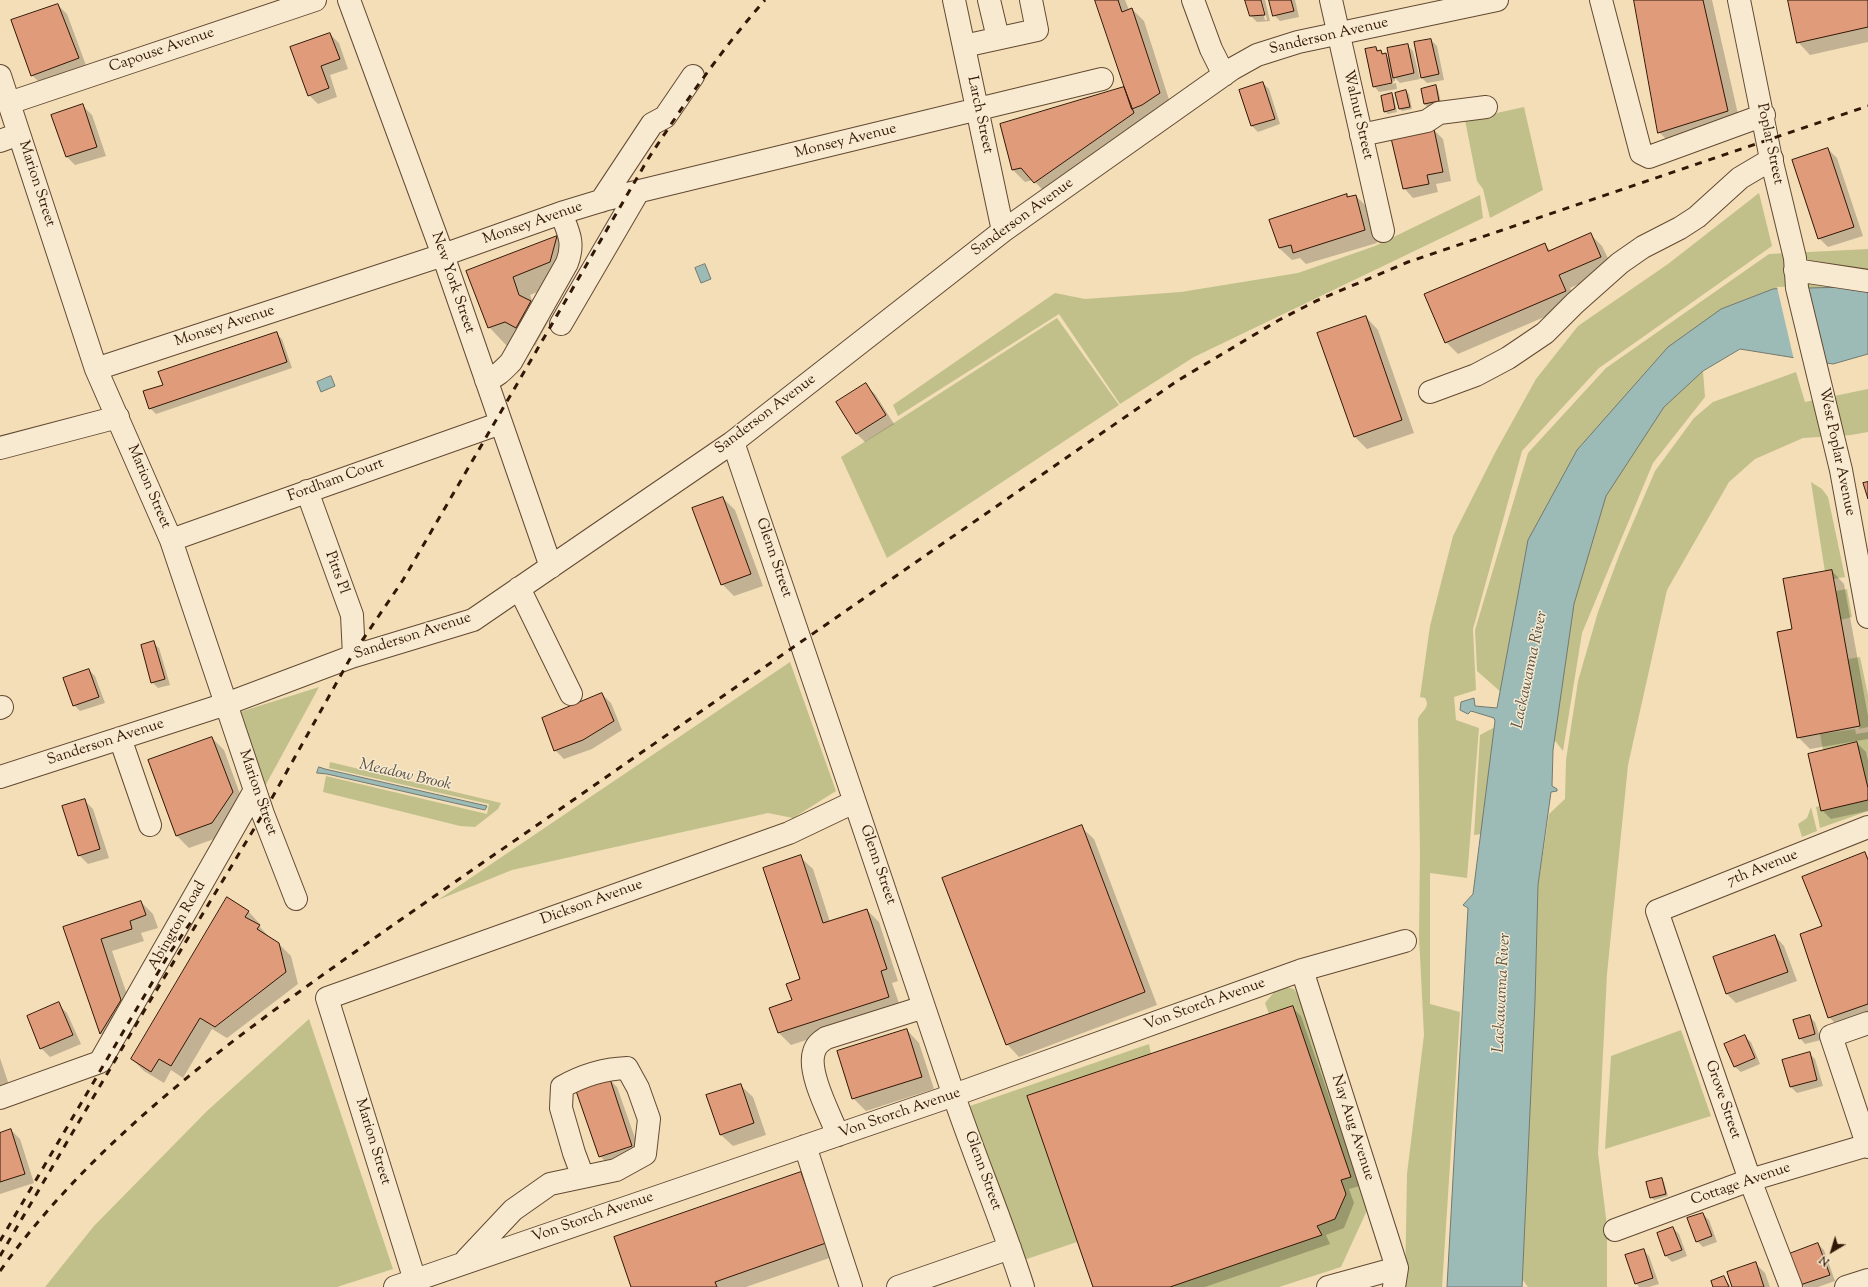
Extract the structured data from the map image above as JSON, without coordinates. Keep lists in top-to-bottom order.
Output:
{
  "streets": {
    "street": [
      "Sanderson Avenue",
      "Capouse Avenue",
      "Larch Street",
      "Walnut Street",
      "Monsey Avenue",
      "Poplar Street",
      "Marion Street",
      "New York Street",
      "West Poplar Avenue",
      "Fordham Court",
      "Glenn Street",
      "Pitts Pl",
      "7th Avenue",
      "Dickson Avenue",
      "Abington Road",
      "Von Storch Avenue",
      "Grove Street",
      "Nay Aug Avenue",
      "Cottage Avenue"
    ]
  },
  "crossings": [
    ["Sanderson Avenue", "Larch Street"],
    ["Sanderson Avenue", "Walnut Street"],
    ["Sanderson Avenue", "Marion Street"],
    ["Sanderson Avenue", "New York Street"],
    ["Sanderson Avenue", "Glenn Street"],
    ["Sanderson Avenue", "Pitts Pl"],
    ["Capouse Avenue", "Marion Street"],
    ["Larch Street", "Monsey Avenue"],
    ["Monsey Avenue", "Marion Street"],
    ["Monsey Avenue", "New York Street"],
    ["Poplar Street", "West Poplar Avenue"],
    ["Marion Street", "Fordham Court"],
    ["Marion Street", "Dickson Avenue"],
    ["Marion Street", "Abington Road"],
    ["Marion Street", "Von Storch Avenue"],
    ["New York Street", "Fordham Court"],
    ["Fordham Court", "Pitts Pl"],
    ["Glenn Street", "Dickson Avenue"],
    ["Glenn Street", "Von Storch Avenue"],
    ["7th Avenue", "Grove Street"],
    ["Von Storch Avenue", "Nay Aug Avenue"],
    ["Grove Street", "Cottage Avenue"]
  ],
  "water": ["Lackawanna River", "Meadow Brook"],
  "north": "bottom left"
}
